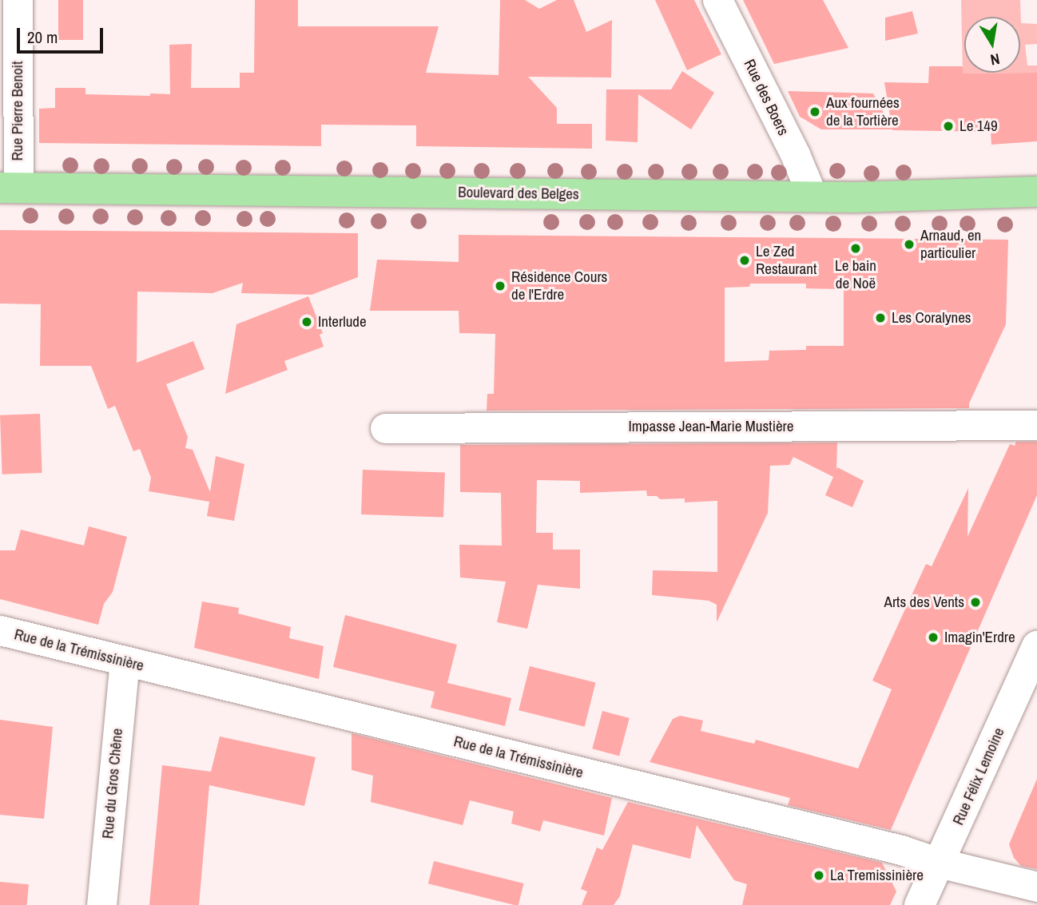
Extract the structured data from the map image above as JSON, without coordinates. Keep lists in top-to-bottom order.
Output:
{
  "streets": {
    "main road": ["Boulevard des Belges"],
    "street": [
      "Rue des Boers",
      "Rue Pierre Benoit",
      "Impasse Jean-Marie Mustière",
      "Rue de la Trémissinière",
      "Rue Félix Lemoine",
      "Rue du Gros Chêne"
    ]
  },
  "crossings": [
    ["Rue des Boers", "Boulevard des Belges"],
    ["Rue Pierre Benoit", "Boulevard des Belges"],
    ["Rue de la Trémissinière", "Rue Félix Lemoine"],
    ["Rue de la Trémissinière", "Rue du Gros Chêne"]
  ],
  "places": [
    "Aux fournées de la Tortière",
    "Le 149",
    "Arnaud, en particulier",
    "Le bain de Noë",
    "Le Zed Restaurant",
    "Résidence Cours de l'Erdre",
    "Les Coralynes",
    "Interlude",
    "Arts des Vents",
    "Imagin'Erdre",
    "La Tremissinière"
  ],
  "scale_bar": "20 m",
  "north": "bottom"
}
